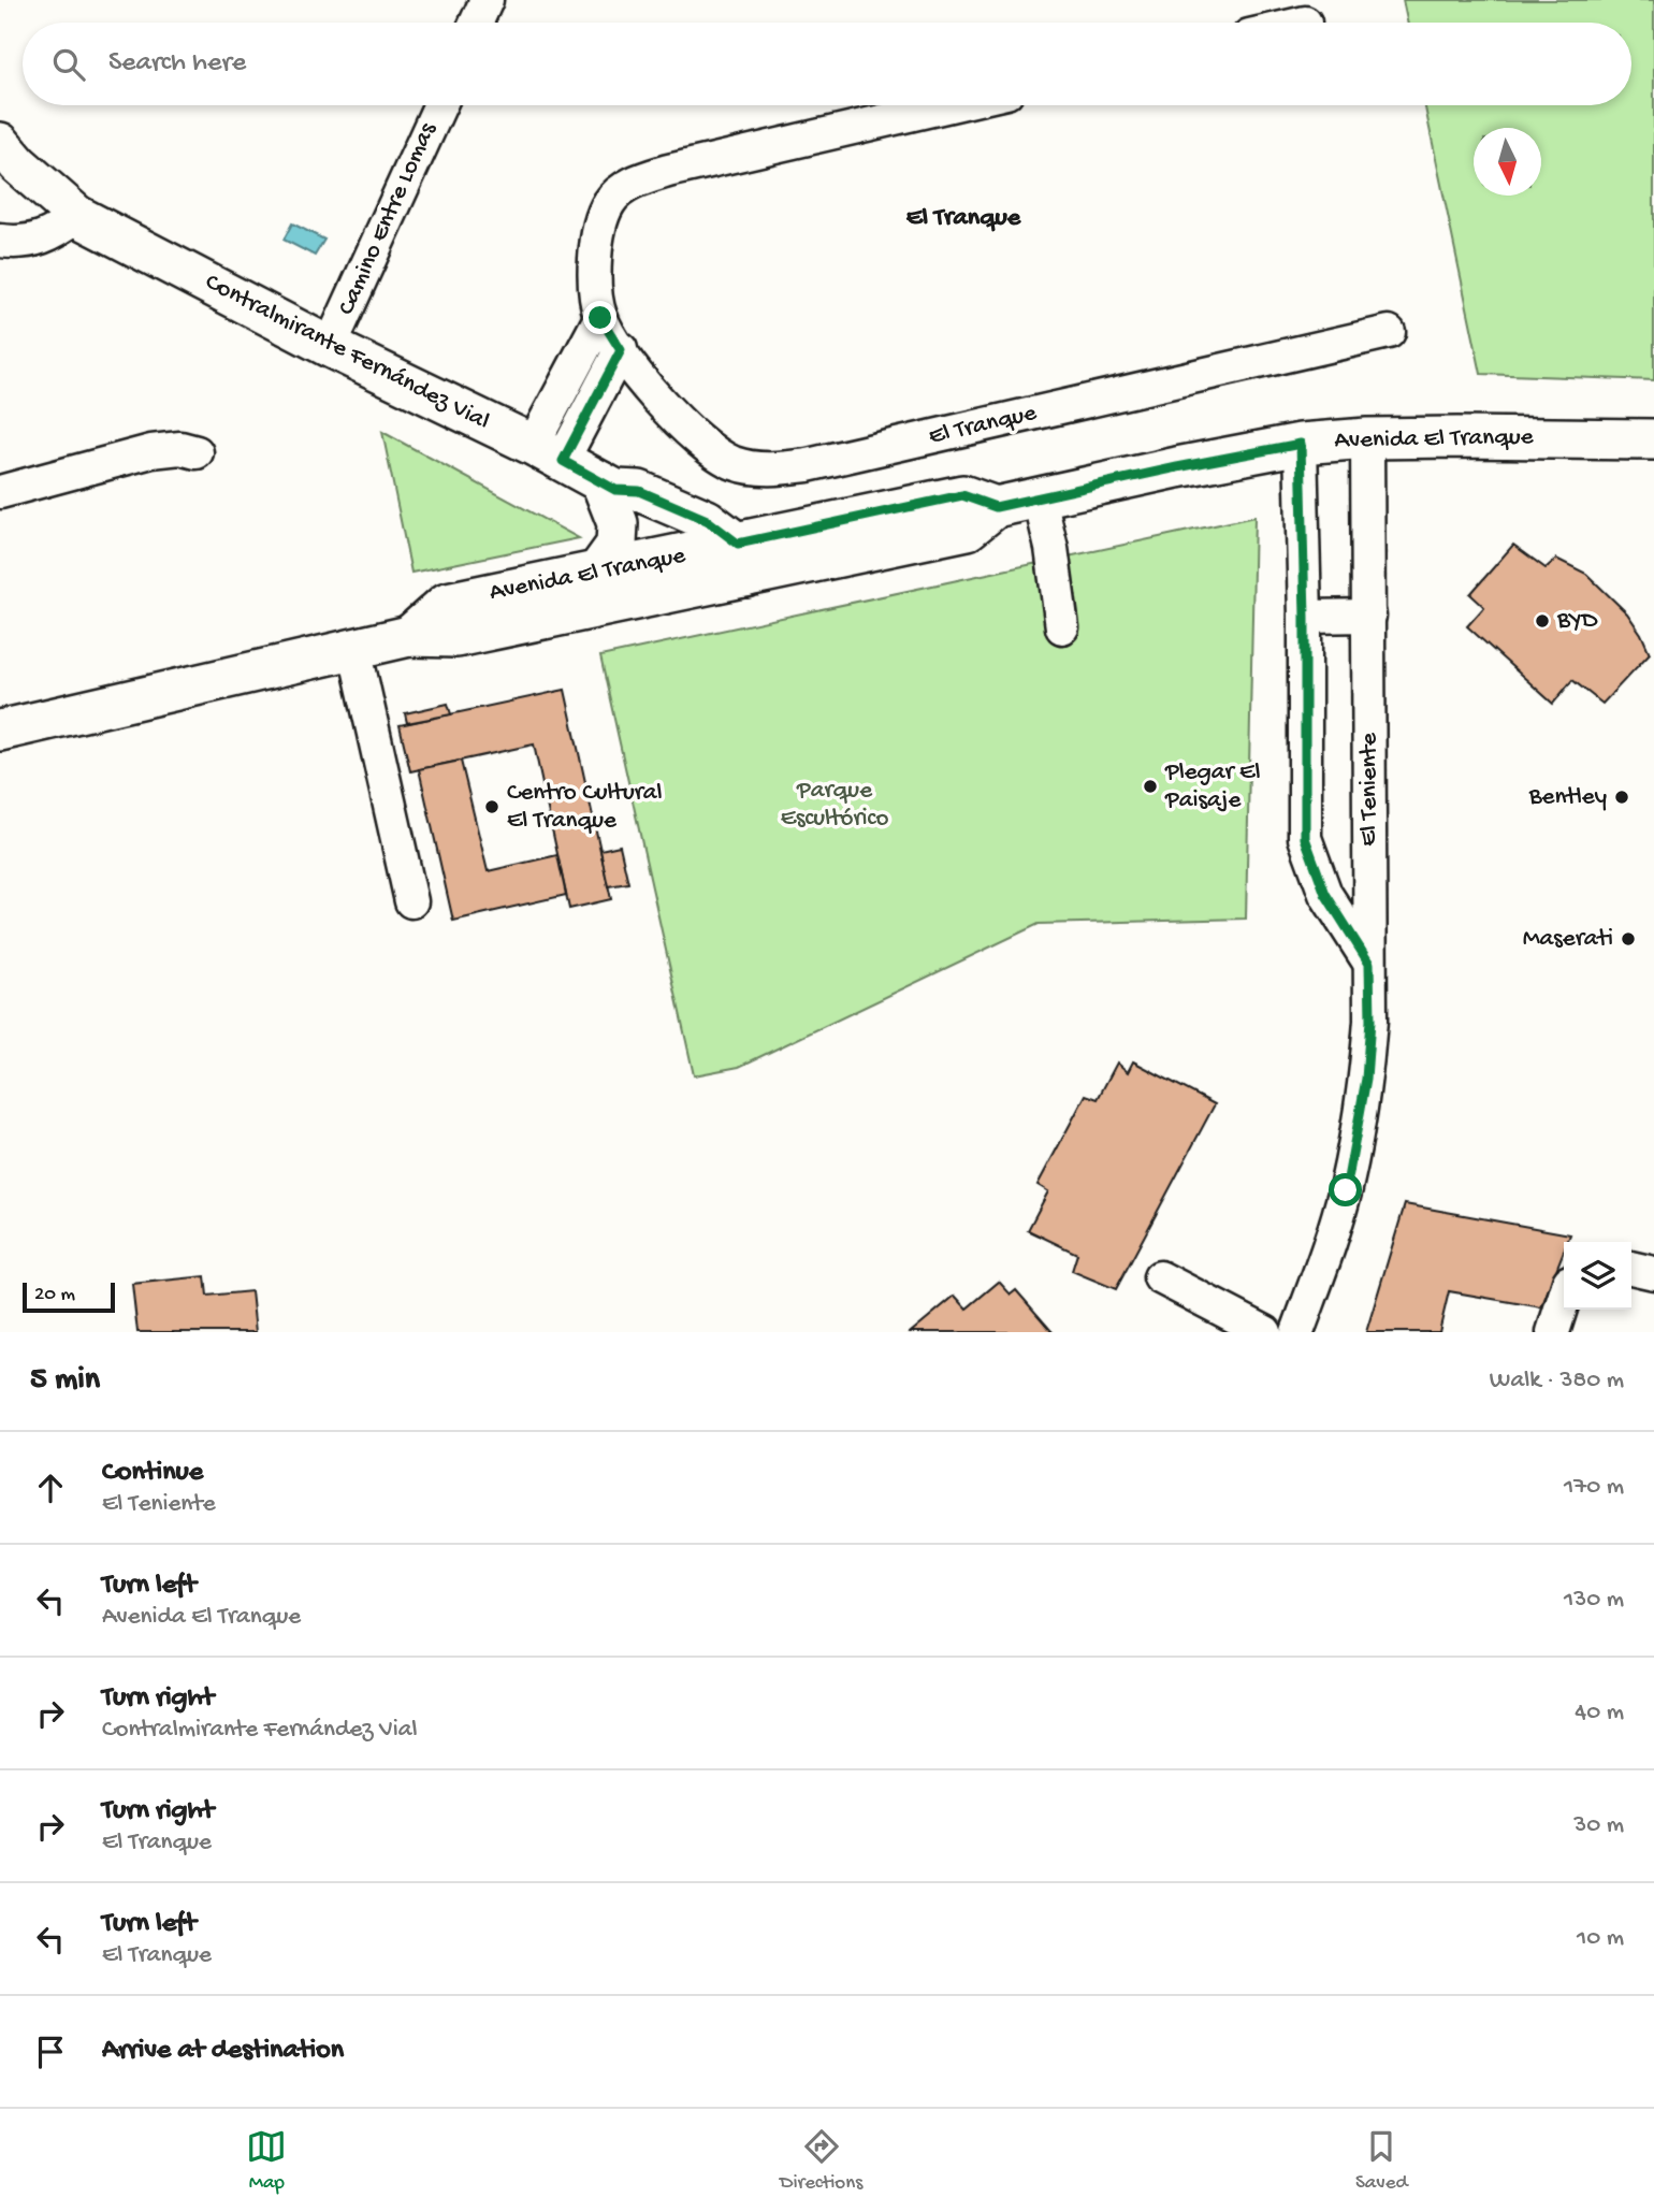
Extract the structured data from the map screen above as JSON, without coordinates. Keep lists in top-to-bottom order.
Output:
{
  "streets": {
    "main road": ["Contralmirante Fernández Vial", "Avenida El Tranque"],
    "street": ["Camino Entre Lomas", "El Tranque", "El Teniente"]
  },
  "crossings": [
    ["Camino Entre Lomas", "Contralmirante Fernández Vial"],
    ["Contralmirante Fernández Vial", "Avenida El Tranque"],
    ["Avenida El Tranque", "El Teniente"]
  ],
  "districts": ["El Tranque"],
  "parks": ["Parque Escultórico"],
  "places": [
    "BYD",
    "Plegar El Paisaje",
    "Bentley",
    "Centro Cultural El Tranque",
    "Maserati"
  ],
  "scale_bar": "20 m",
  "north": "bottom",
  "page": {
    "search": "Search here",
    "scale": "20 m",
    "heading": ["5 min", "Walk · 380 m"],
    "list": [
      ["Continue", "El Teniente", "170 m"],
      ["Turn left", "Avenida El Tranque", "130 m"],
      ["Turn right", "Contralmirante Fernández Vial", "40 m"],
      ["Turn right", "El Tranque", "30 m"],
      ["Turn left", "El Tranque", "10 m"],
      "Arrive at destination"
    ],
    "nav": ["Map", "Directions", "Saved"]
  }
}
